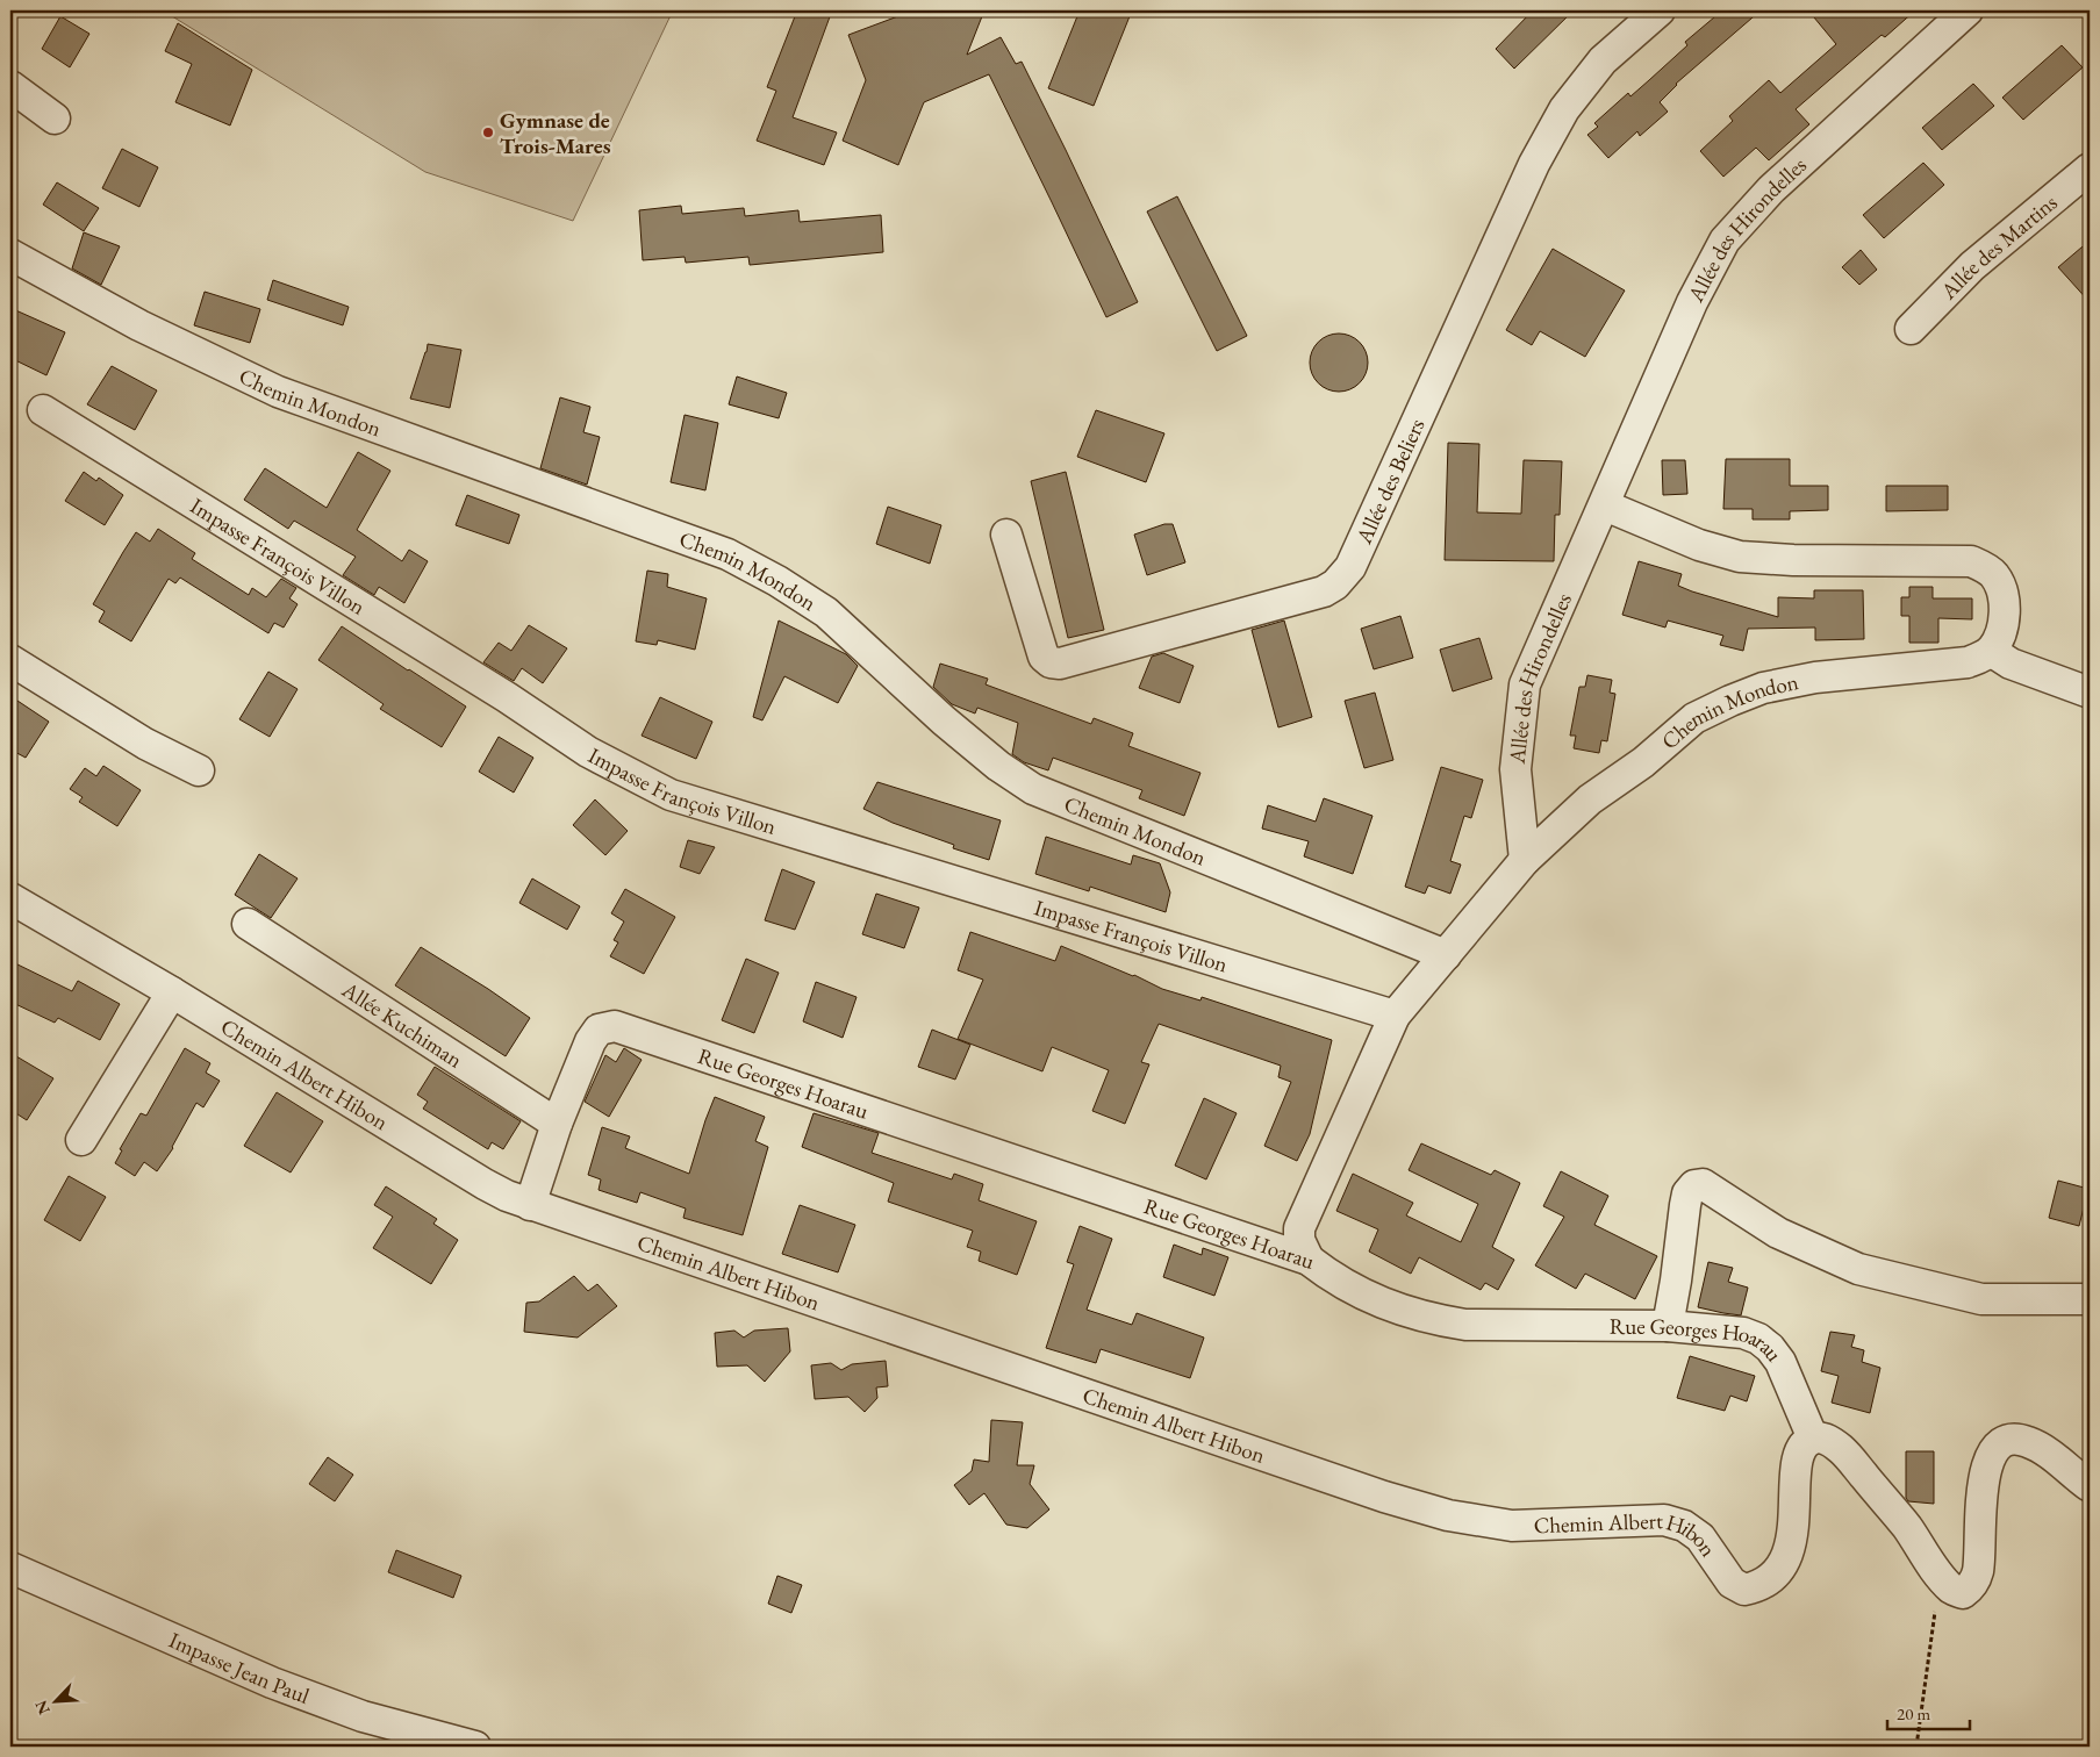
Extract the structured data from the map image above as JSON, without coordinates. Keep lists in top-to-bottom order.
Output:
{
  "streets": {
    "street": [
      "Allée des Hirondelles",
      "Allée des Martins",
      "Chemin Mondon",
      "Allée des Beliers",
      "Impasse François Villon",
      "Allée Kuchiman",
      "Chemin Albert Hibon",
      "Rue Georges Hoarau",
      "Impasse Jean Paul"
    ]
  },
  "crossings": [
    ["Allée des Hirondelles", "Chemin Mondon"],
    ["Chemin Mondon", "Impasse François Villon"],
    ["Chemin Mondon", "Rue Georges Hoarau"],
    ["Allée Kuchiman", "Rue Georges Hoarau"],
    ["Chemin Albert Hibon", "Rue Georges Hoarau"]
  ],
  "places": ["Gymnase de Trois-Mares"],
  "scale_bar": "20 m",
  "north": "bottom left"
}
